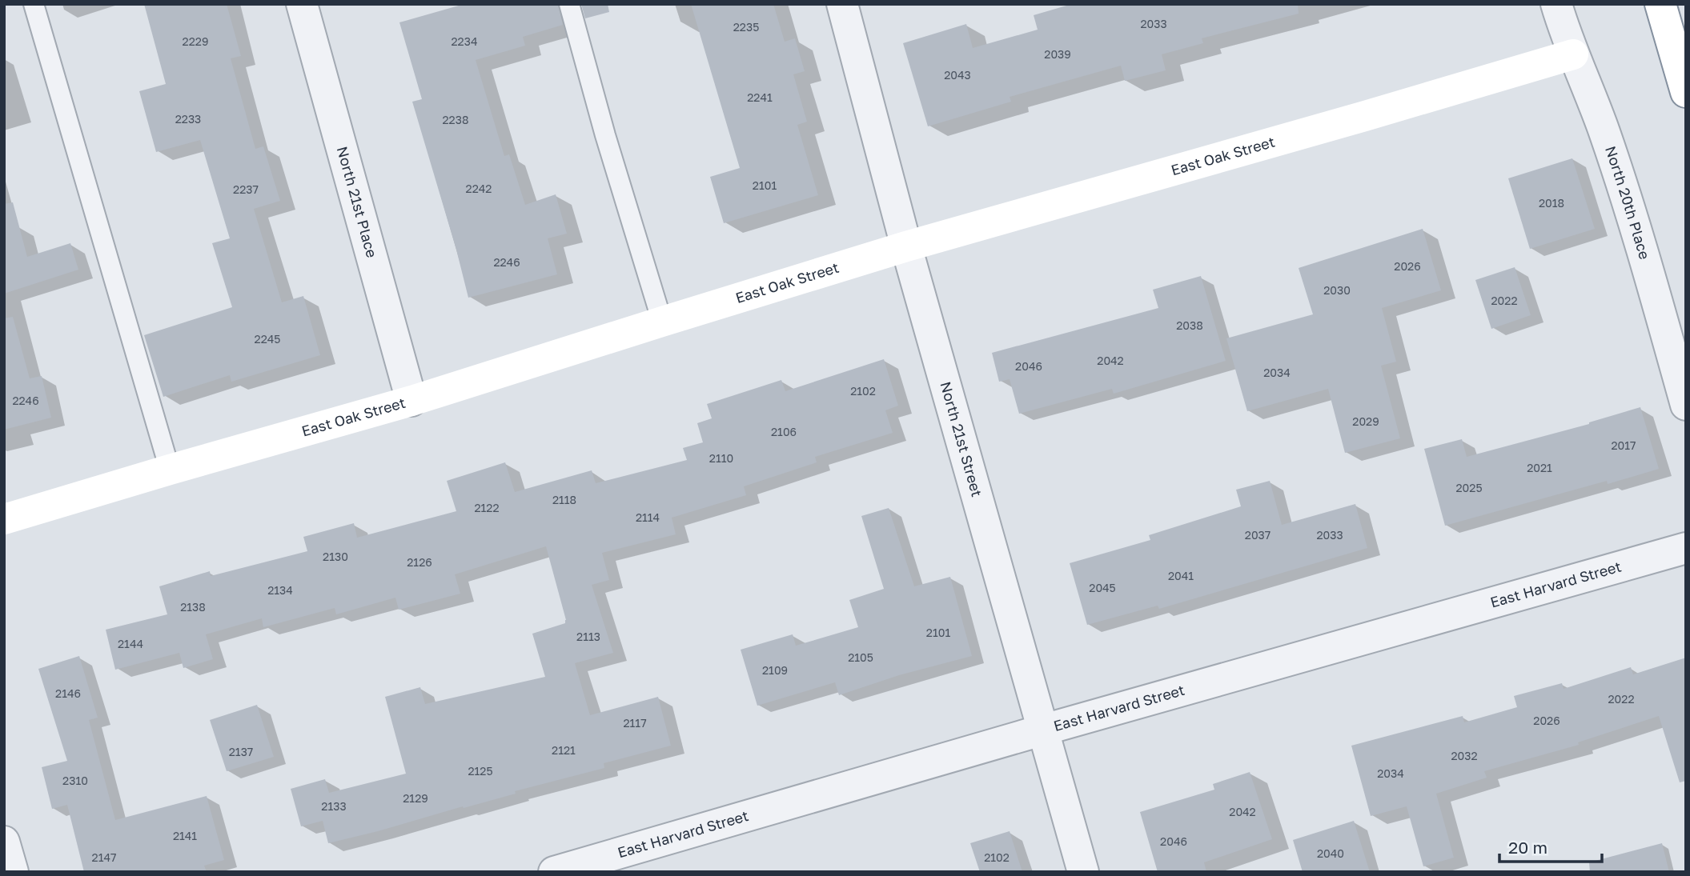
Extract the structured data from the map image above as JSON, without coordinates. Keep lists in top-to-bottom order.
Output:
{
  "streets": {
    "main road": ["East Oak Street"],
    "street": [
      "North 21st Place",
      "North 20th Place",
      "North 21st Street",
      "East Harvard Street"
    ]
  },
  "crossings": [
    ["East Oak Street", "North 21st Place"],
    ["East Oak Street", "North 20th Place"],
    ["East Oak Street", "North 21st Street"],
    ["North 21st Street", "East Harvard Street"]
  ],
  "house_numbers": [
    "2033",
    "2235",
    "2229",
    "2234",
    "2039",
    "2043",
    "2241",
    "2233",
    "2238",
    "2101",
    "2242",
    "2237",
    "2018",
    "2246",
    "2026",
    "2030",
    "2022",
    "2038",
    "2245",
    "2042",
    "2046",
    "2034",
    "2102",
    "2246",
    "2029",
    "2106",
    "2017",
    "2110",
    "2021",
    "2025",
    "2118",
    "2122",
    "2114",
    "2037",
    "2033",
    "2130",
    "2126",
    "2041",
    "2045",
    "2134",
    "2138",
    "2101",
    "2113",
    "2144",
    "2105",
    "2109",
    "2146",
    "2022",
    "2026",
    "2117",
    "2121",
    "2137",
    "2032",
    "2125",
    "2034",
    "2310",
    "2129",
    "2133",
    "2042",
    "2141",
    "2046",
    "2040",
    "2147",
    "2102"
  ],
  "scale_bar": "20 m"
}
